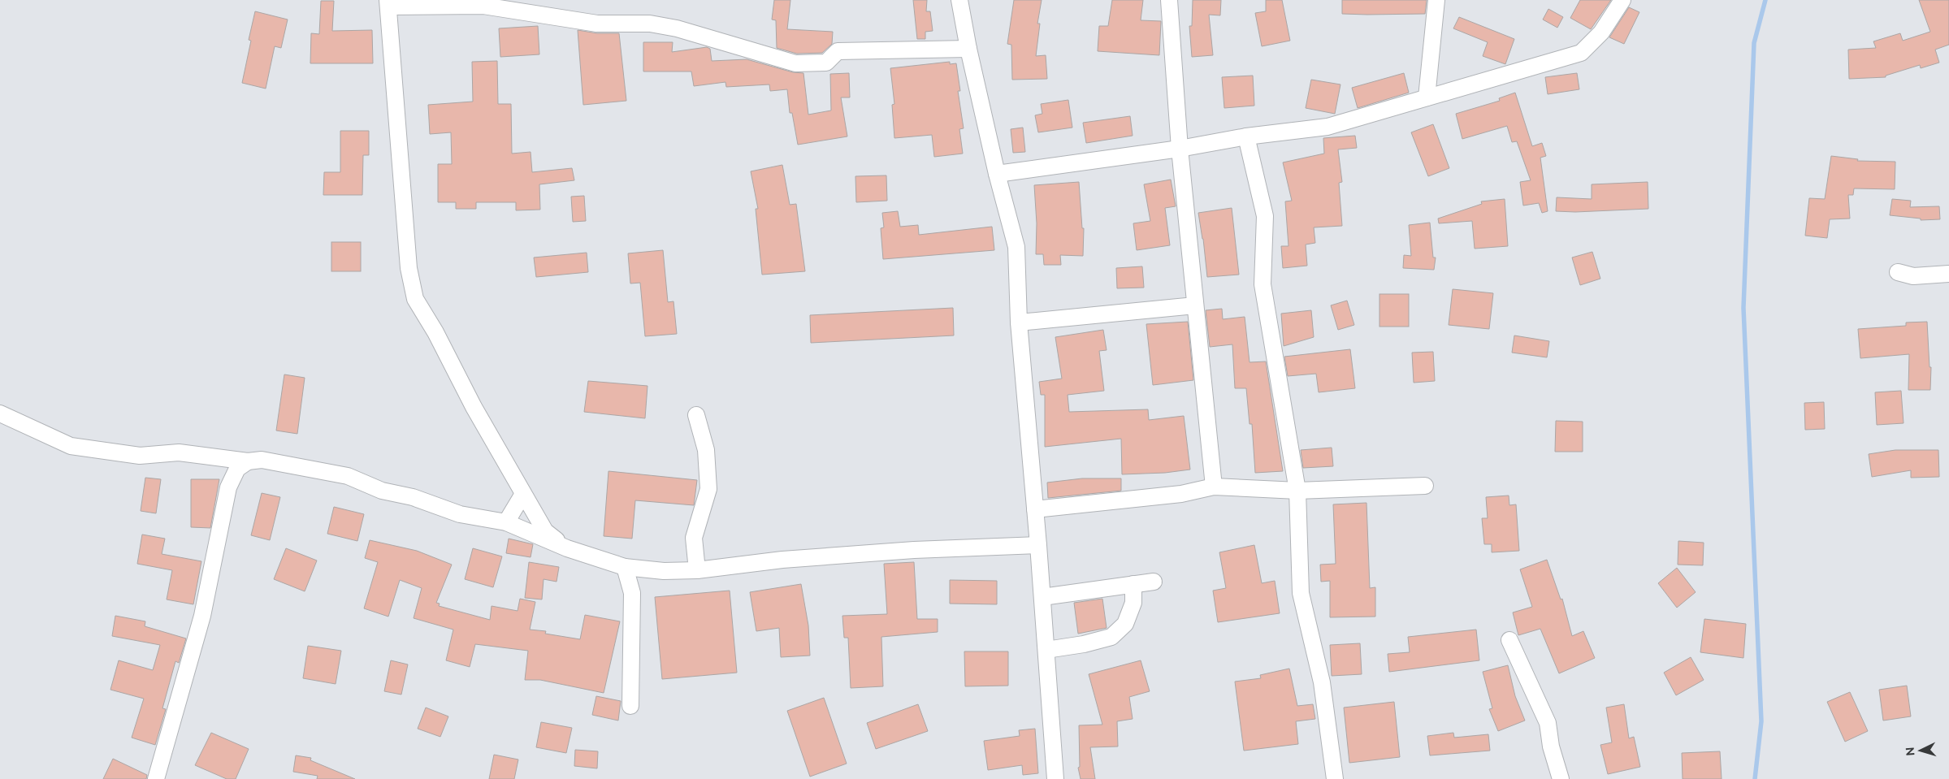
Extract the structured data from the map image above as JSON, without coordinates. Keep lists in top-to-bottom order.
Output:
{
  "north": "left"
}
